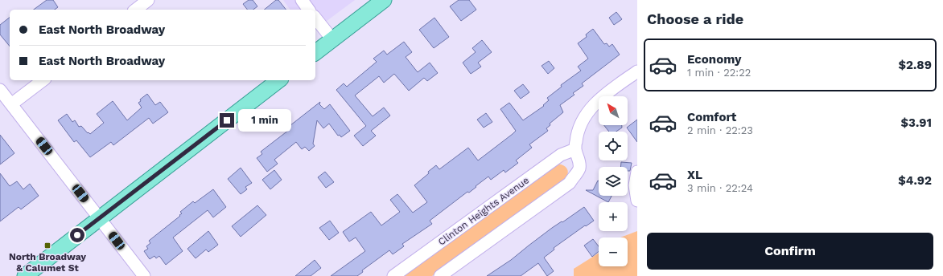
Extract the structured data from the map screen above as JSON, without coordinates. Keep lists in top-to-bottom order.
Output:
{
  "streets": {
    "street": ["Clinton Heights Avenue"]
  },
  "places": {
    "transit": ["North Broadway & Calumet St"]
  },
  "north": "top left",
  "page": {
    "heading": "Choose a ride",
    "banner": ["East North Broadway", "East North Broadway"],
    "list": [
      {
        "name": "Economy",
        "note": "1 min · 22:22",
        "value": "$2.89"
      },
      {
        "name": "Comfort",
        "note": "2 min · 22:23",
        "value": "$3.91"
      },
      {
        "name": "XL",
        "note": "3 min · 22:24",
        "value": "$4.92"
      }
    ],
    "map_buttons": ["+", "−"],
    "bubble": "1 min",
    "buttons": "Confirm"
  }
}
